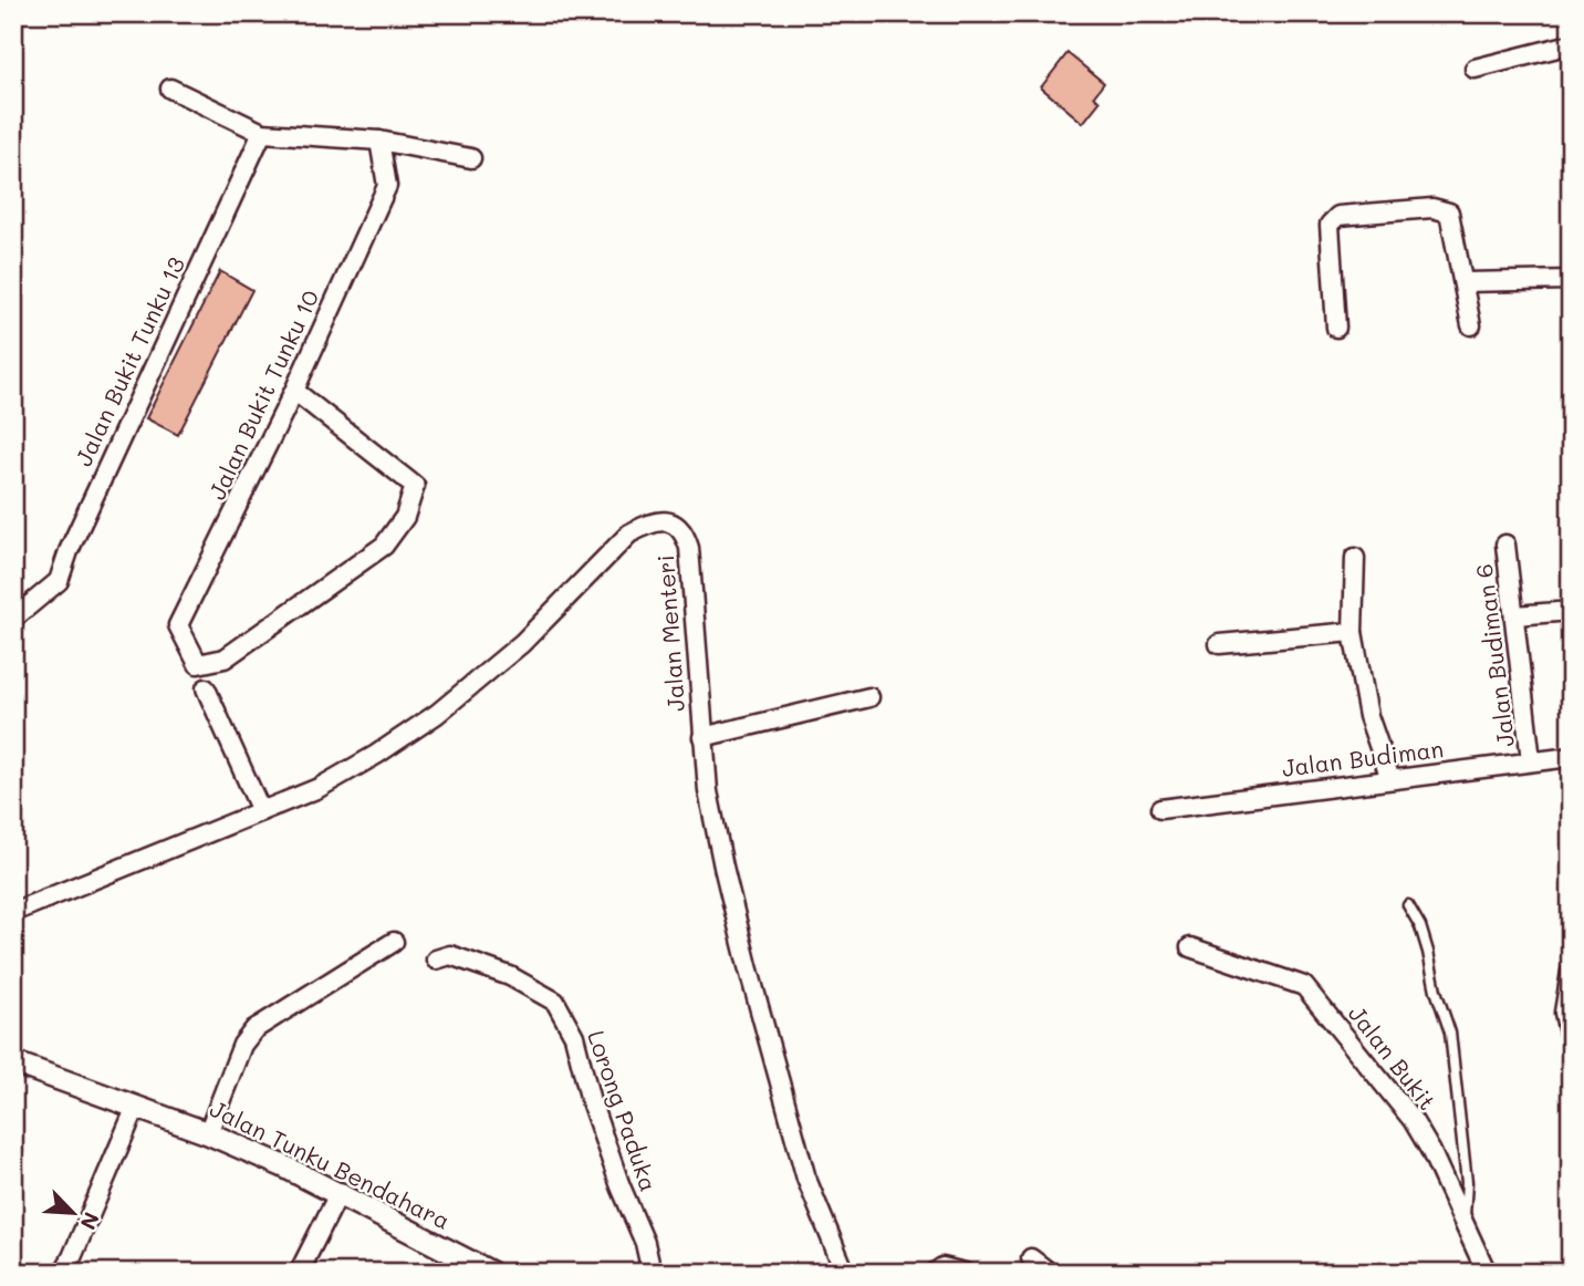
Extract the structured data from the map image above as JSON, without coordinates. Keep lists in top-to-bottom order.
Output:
{
  "streets": {
    "street": [
      "Jalan Bukit Tunku 13",
      "Jalan Bukit Tunku 10",
      "Jalan Menteri",
      "Jalan Budiman 6",
      "Jalan Budiman",
      "Jalan Bukit",
      "Lorong Paduka",
      "Jalan Tunku Bendahara"
    ]
  },
  "crossings": [
    ["Jalan Budiman 6", "Jalan Budiman"]
  ],
  "north": "bottom right"
}
